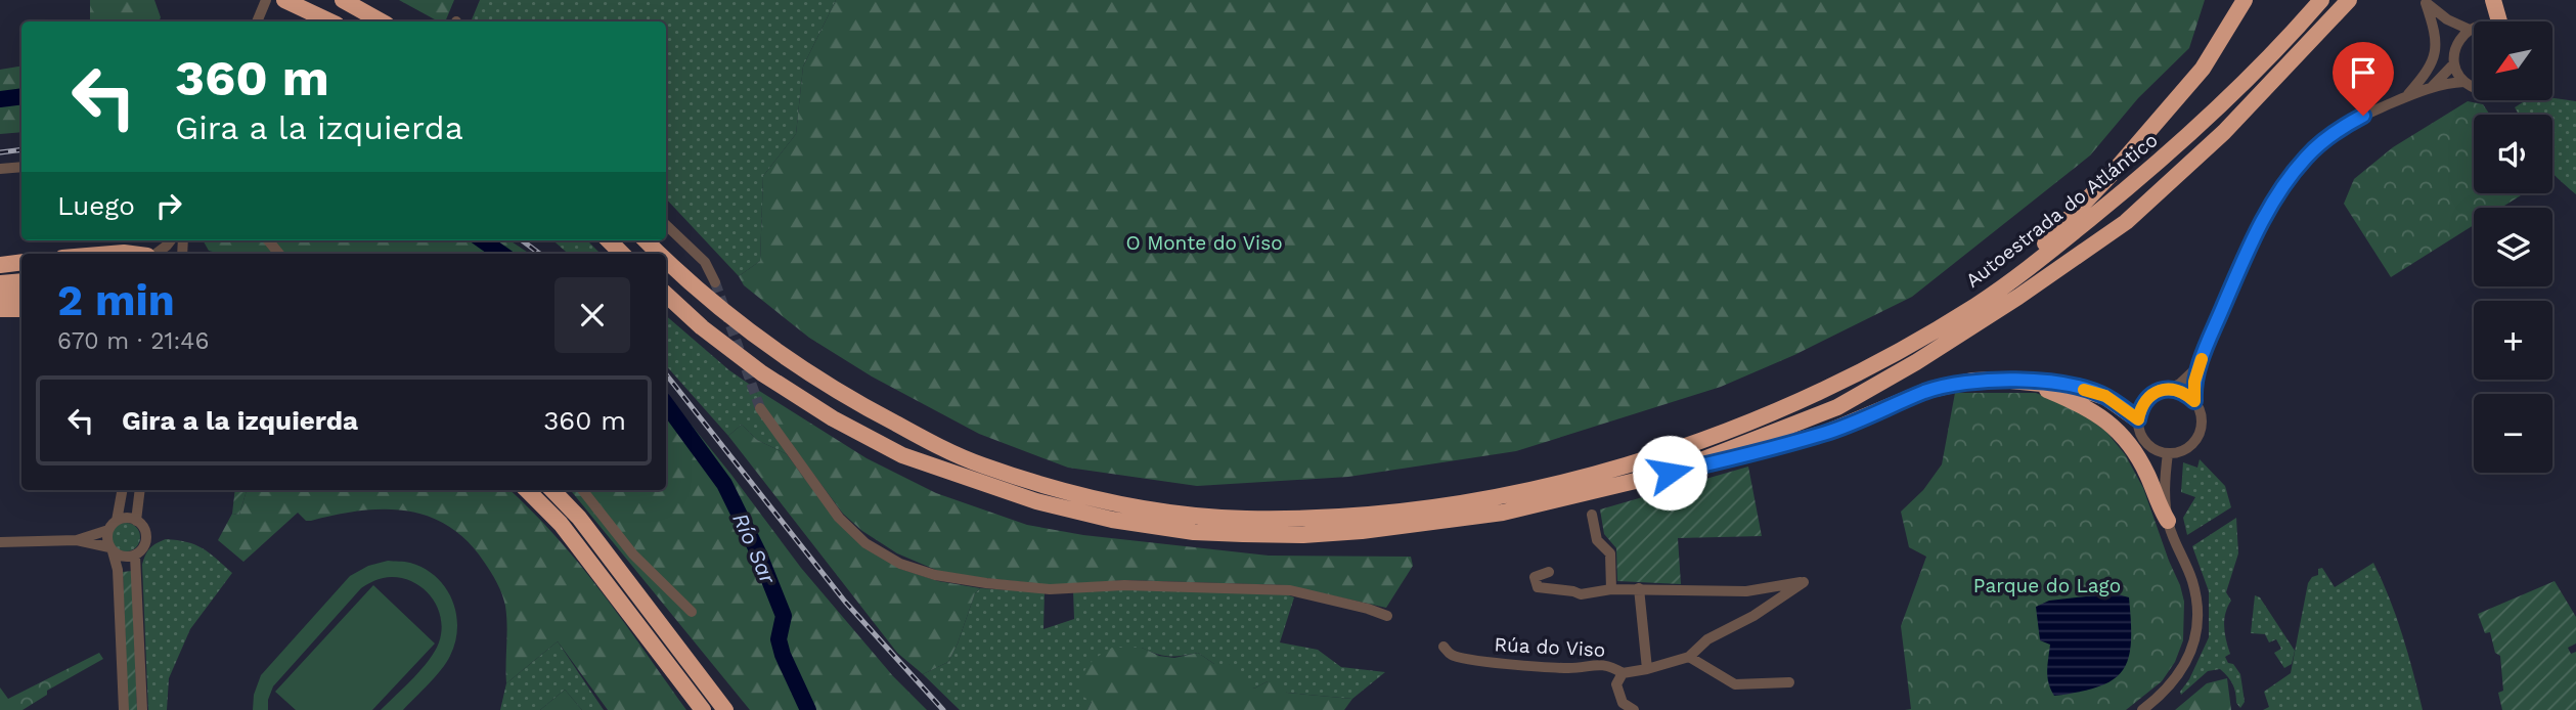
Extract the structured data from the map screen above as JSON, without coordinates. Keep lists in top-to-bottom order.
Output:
{
  "streets": {
    "highway": ["Autoestrada do Atlántico"],
    "street": ["Rúa do Viso"]
  },
  "water": ["Río Sar"],
  "parks": ["O Monte do Viso", "Parque do Lago"],
  "north": "bottom left",
  "page": {
    "map_buttons": ["+", "−"],
    "turn": ["360 m", "Gira a la izquierda"],
    "then": "Luego",
    "heading": ["2 min", "670 m · 21:46"],
    "list": [
      {
        "name": "Gira a la izquierda",
        "value": "360 m"
      }
    ]
  }
}
